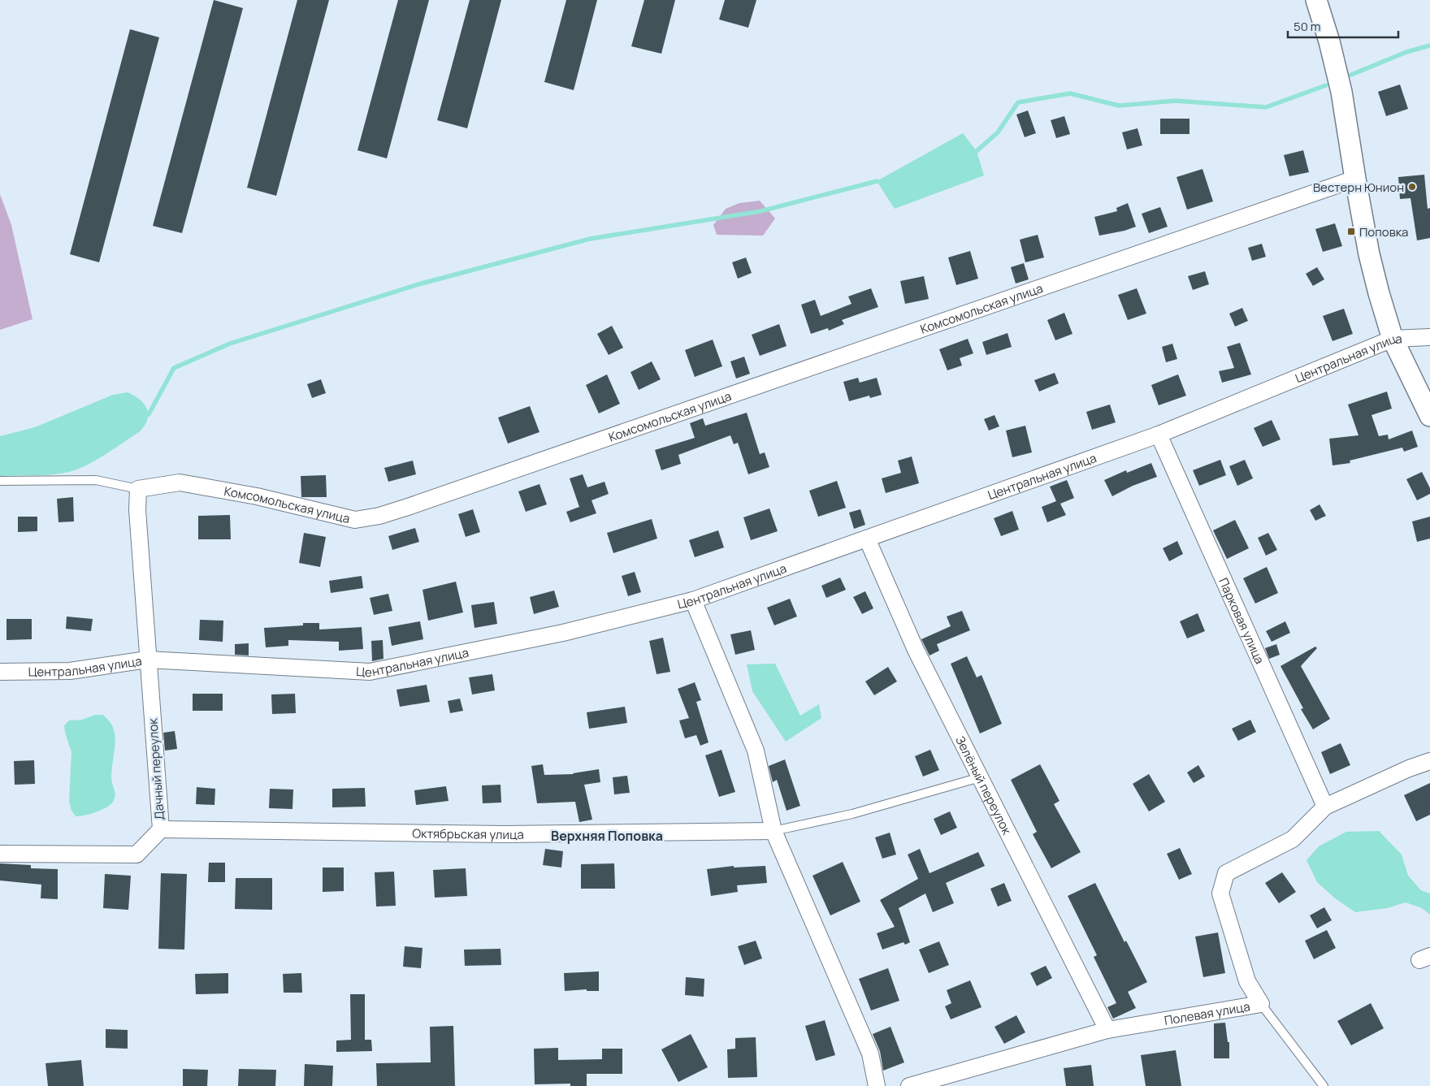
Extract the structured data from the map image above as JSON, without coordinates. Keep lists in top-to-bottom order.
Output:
{
  "streets": {
    "street": [
      "Комсомольская улица",
      "Центральная улица",
      "Парковая улица",
      "Дачный переулок",
      "Зелёный переулок",
      "Октябрьская улица",
      "Полевая улица"
    ]
  },
  "crossings": [
    ["Центральная улица", "Парковая улица"],
    ["Центральная улица", "Дачный переулок"],
    ["Центральная улица", "Зелёный переулок"],
    ["Парковая улица", "Полевая улица"],
    ["Дачный переулок", "Октябрьская улица"],
    ["Зелёный переулок", "Полевая улица"]
  ],
  "districts": ["Верхняя Поповка"],
  "places": {
    "other": ["Вестерн Юнион"],
    "transit": ["Поповка"]
  },
  "scale_bar": "50 m"
}
